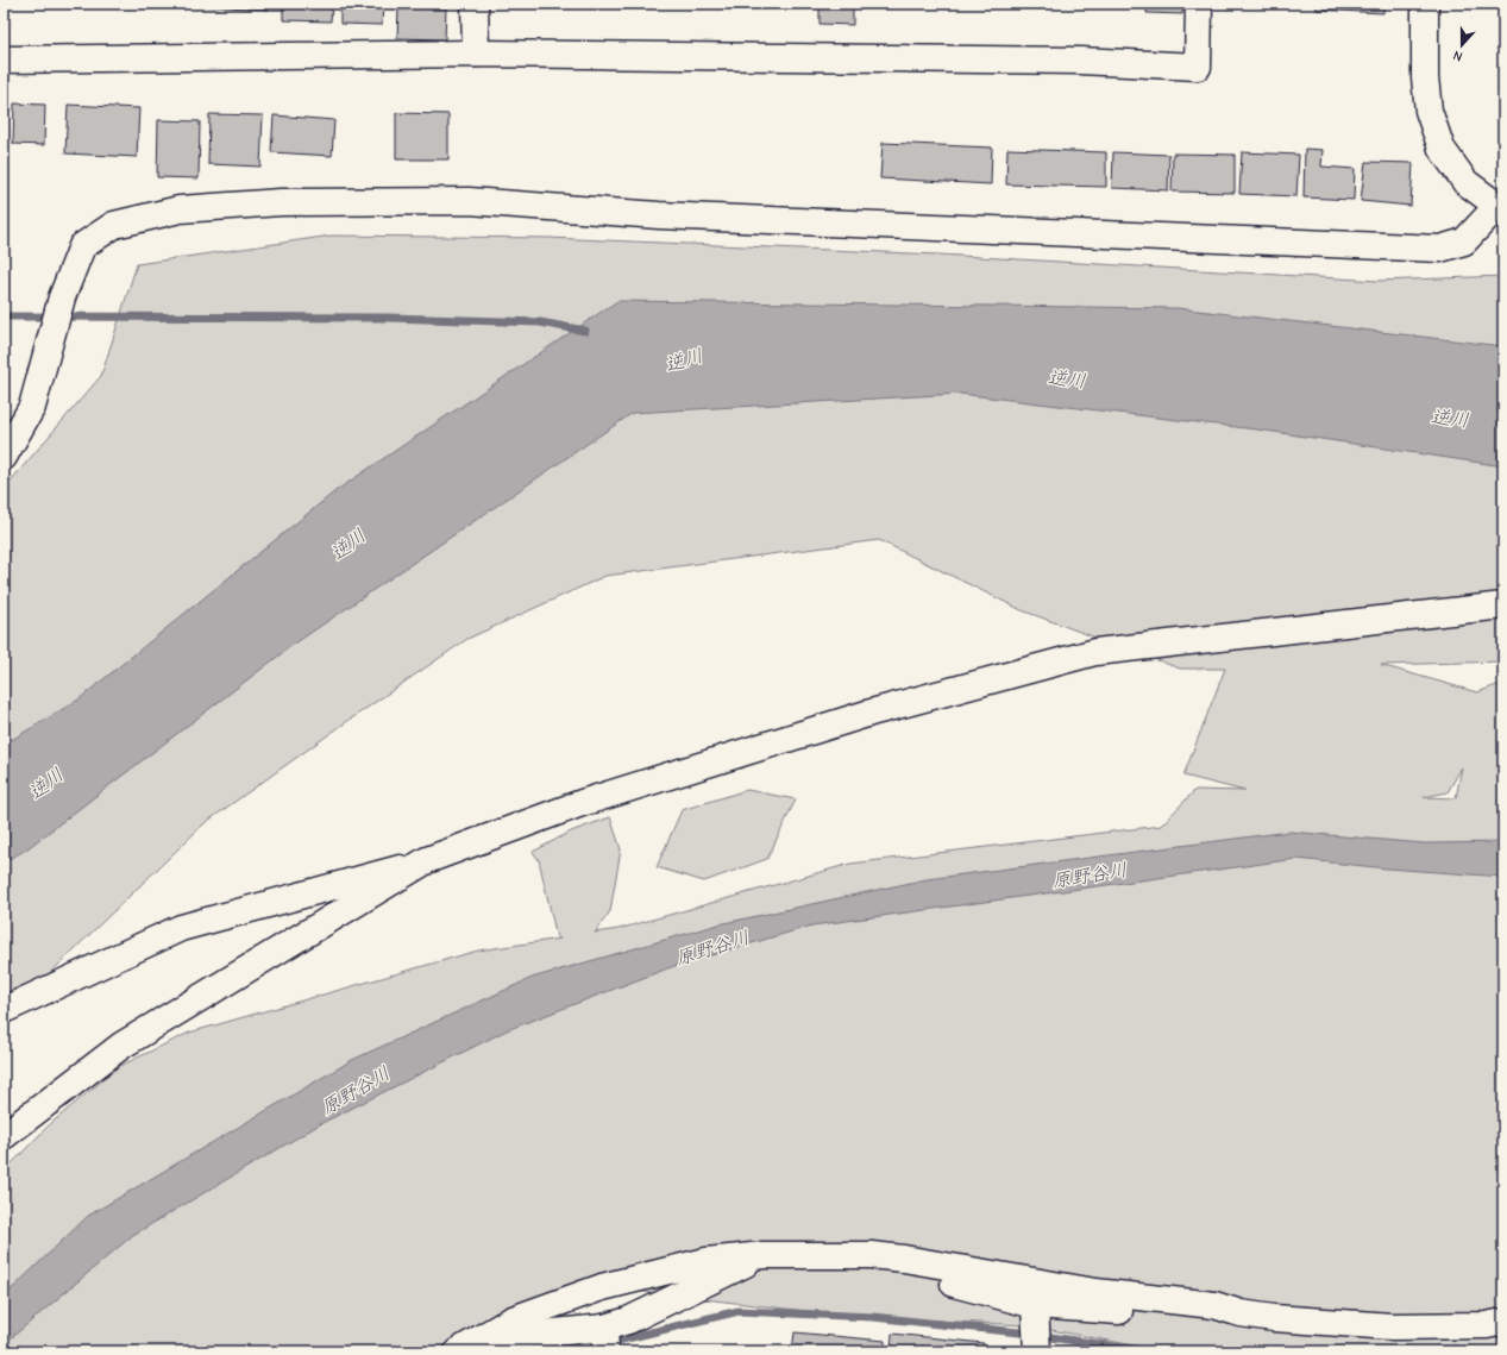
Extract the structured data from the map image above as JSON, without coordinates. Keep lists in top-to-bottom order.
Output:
{
  "water": ["逆川", "原野谷川"],
  "north": "bottom"
}
